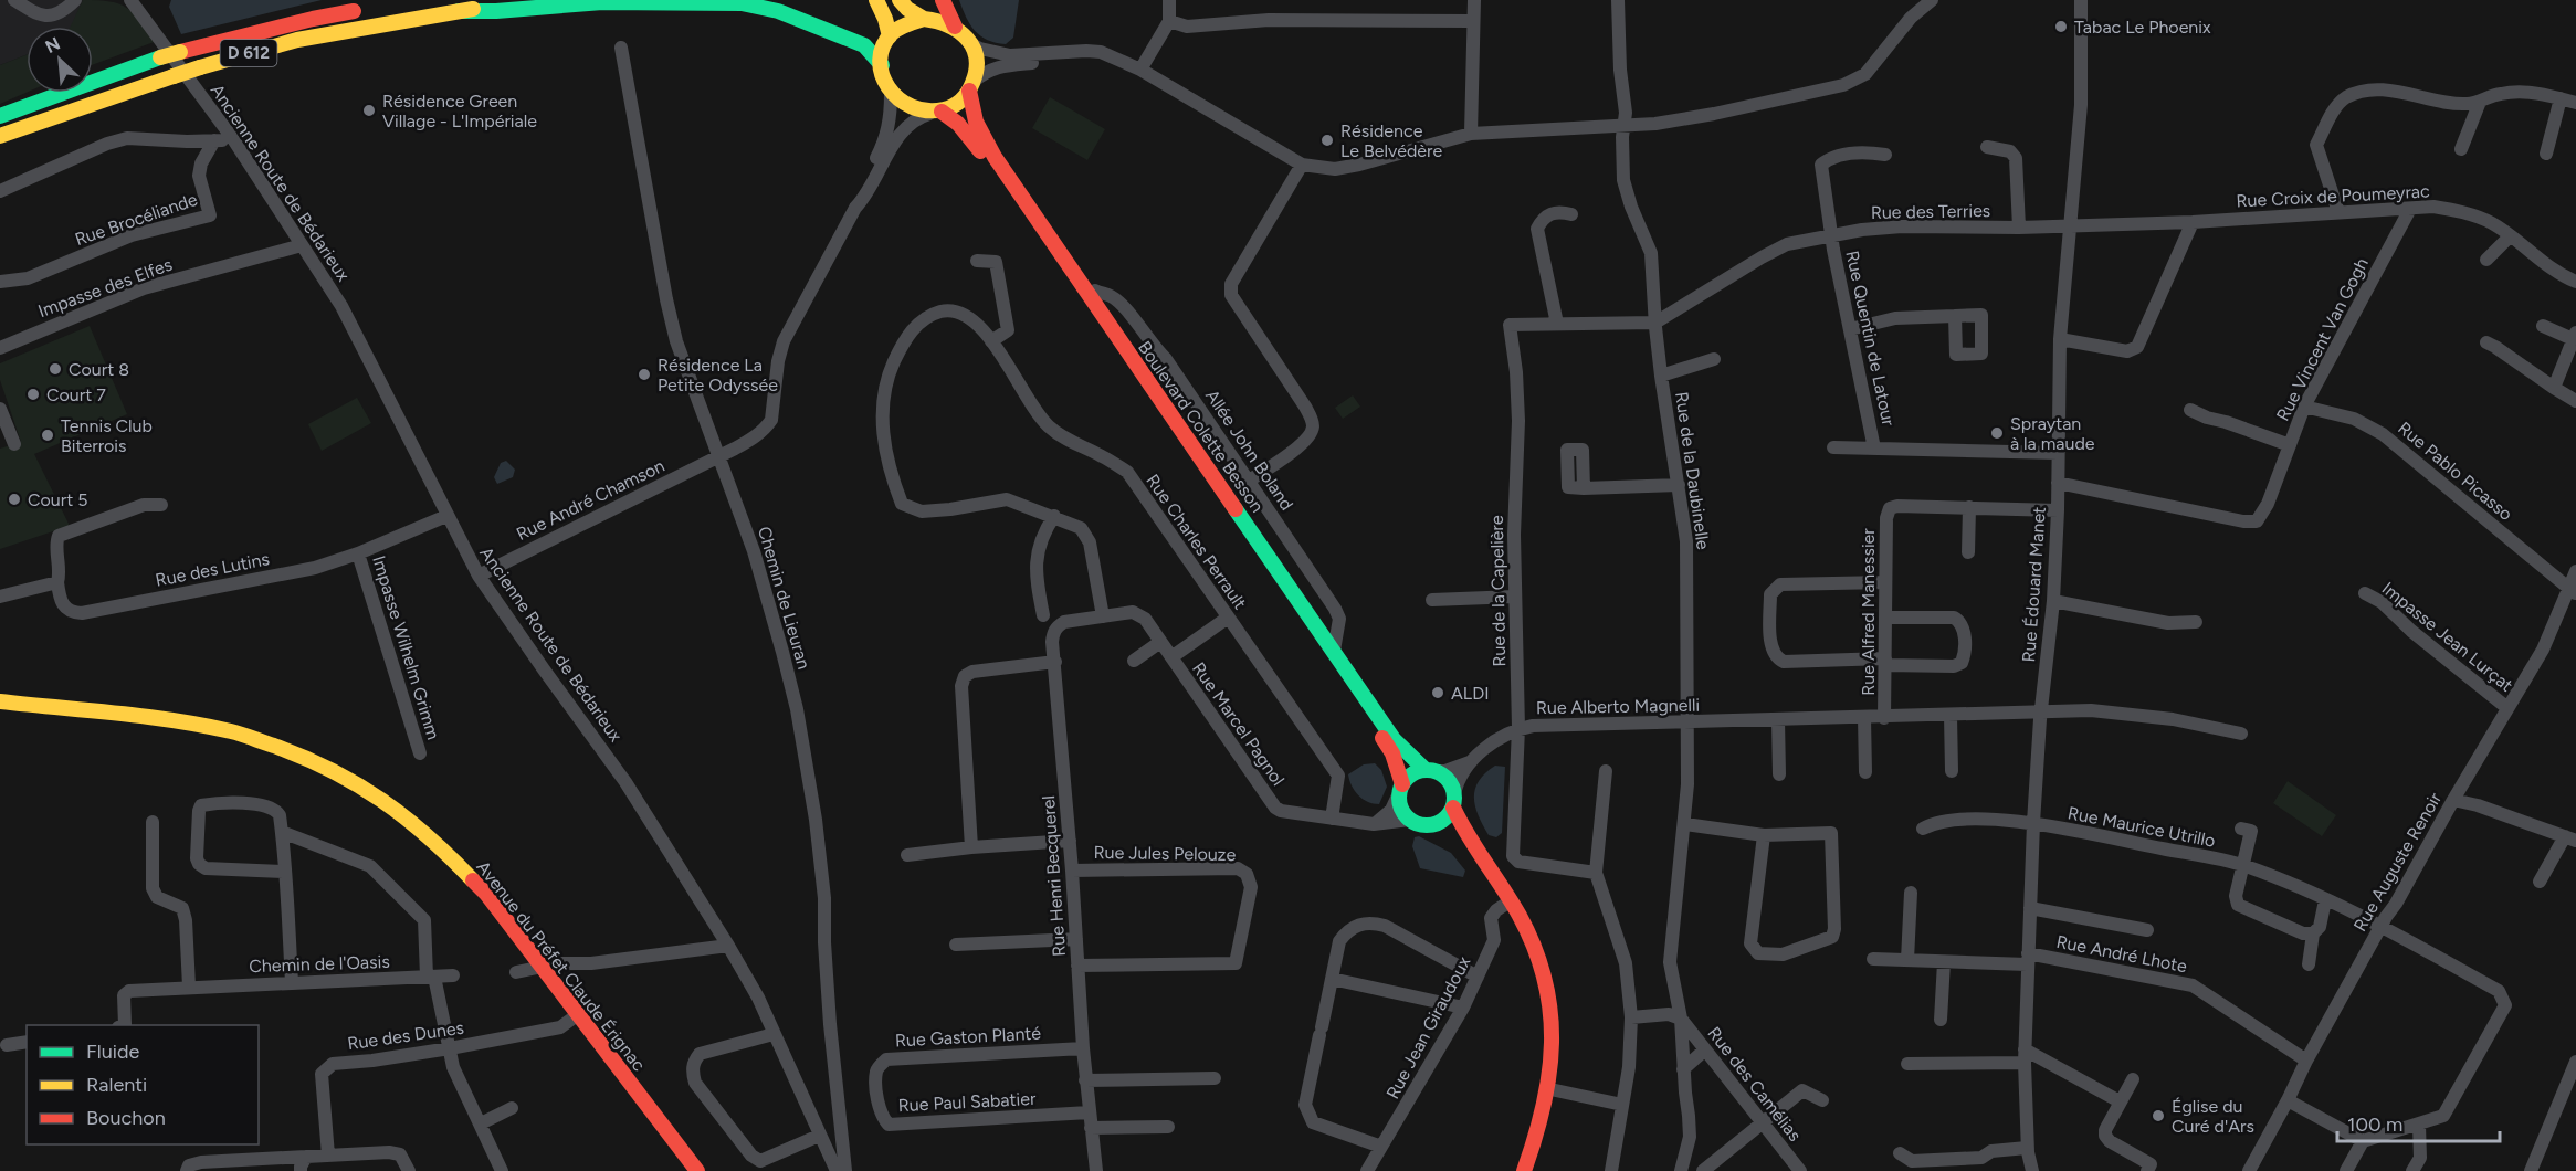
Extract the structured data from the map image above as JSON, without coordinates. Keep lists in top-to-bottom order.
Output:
{
  "streets": {
    "main road": ["D 612", "Boulevard Colette Besson", "Avenue du Préfet Claude Érignac"],
    "street": [
      "Ancienne Route de Bédarieux",
      "Rue Croix de Poumeyrac",
      "Rue des Terries",
      "Rue Brocéliande",
      "Impasse des Elfes",
      "Rue Quentin de Latour",
      "Rue Vincent Van Gogh",
      "Allée John Boland",
      "Rue de la Daubinelle",
      "Rue Pablo Picasso",
      "Rue André Chamson",
      "Rue Charles Perrault",
      "Rue des Lutins",
      "Rue Édouard Manet",
      "Rue de la Capelière",
      "Chemin de Lieuran",
      "Rue Alfred Manessier",
      "Impasse Jean Lurçat",
      "Impasse Wilhelm Grimm",
      "Rue Alberto Magnelli",
      "Rue Marcel Pagnol",
      "Rue Maurice Utrillo",
      "Rue Jules Pelouze",
      "Rue Auguste Renoir",
      "Rue Henri Becquerel",
      "Rue André Lhote",
      "Chemin de l'Oasis",
      "Rue Jean Giraudoux",
      "Rue des Dunes",
      "Rue Gaston Planté",
      "Rue des Camélias",
      "Rue Paul Sabatier"
    ]
  },
  "crossings": [
    ["Ancienne Route de Bédarieux", "Impasse des Elfes"],
    ["Ancienne Route de Bédarieux", "Rue André Chamson"],
    ["Ancienne Route de Bédarieux", "Rue des Lutins"],
    ["Rue Croix de Poumeyrac", "Rue des Terries"],
    ["Rue Croix de Poumeyrac", "Rue Vincent Van Gogh"],
    ["Rue Croix de Poumeyrac", "Rue Édouard Manet"],
    ["Rue des Terries", "Rue Quentin de Latour"],
    ["Rue des Terries", "Rue de la Daubinelle"],
    ["Rue des Terries", "Rue Édouard Manet"],
    ["Rue Quentin de Latour", "Rue Édouard Manet"],
    ["Rue Vincent Van Gogh", "Rue Pablo Picasso"],
    ["Rue Vincent Van Gogh", "Rue Édouard Manet"],
    ["Boulevard Colette Besson", "Allée John Boland"],
    ["Boulevard Colette Besson", "Rue Marcel Pagnol"],
    ["Rue de la Daubinelle", "Rue Alberto Magnelli"],
    ["Rue de la Daubinelle", "Rue des Camélias"],
    ["Rue Pablo Picasso", "Rue Auguste Renoir"],
    ["Rue André Chamson", "Chemin de Lieuran"],
    ["Rue Charles Perrault", "Rue Marcel Pagnol"],
    ["Rue Charles Perrault", "Rue Henri Becquerel"],
    ["Rue des Lutins", "Impasse Wilhelm Grimm"],
    ["Rue Édouard Manet", "Rue Alfred Manessier"],
    ["Rue Édouard Manet", "Rue Alberto Magnelli"],
    ["Rue Édouard Manet", "Rue Maurice Utrillo"],
    ["Rue Édouard Manet", "Rue André Lhote"],
    ["Rue de la Capelière", "Rue Alberto Magnelli"],
    ["Rue Alfred Manessier", "Rue Alberto Magnelli"],
    ["Impasse Jean Lurçat", "Rue Auguste Renoir"],
    ["Rue Marcel Pagnol", "Rue Henri Becquerel"],
    ["Rue Maurice Utrillo", "Rue Auguste Renoir"],
    ["Rue Jules Pelouze", "Rue Henri Becquerel"],
    ["Rue Auguste Renoir", "Rue André Lhote"],
    ["Rue Henri Becquerel", "Rue Gaston Planté"],
    ["Rue Henri Becquerel", "Rue Paul Sabatier"],
    ["Avenue du Préfet Claude Érignac", "Rue des Dunes"],
    ["Rue Gaston Planté", "Rue Paul Sabatier"]
  ],
  "places": [
    "Tabac Le Phoenix",
    "Résidence Green Village - L'Impériale",
    "Résidence Le Belvédère",
    "Court 8",
    "Résidence La Petite Odyssée",
    "Court 7",
    "Spraytan à la maude",
    "Tennis Club Biterrois",
    "Court 5",
    "ALDI",
    "Église du Curé d'Ars"
  ],
  "legend": ["Fluide", "Ralenti", "Bouchon"],
  "scale_bar": "100 m",
  "north": "top left"
}
